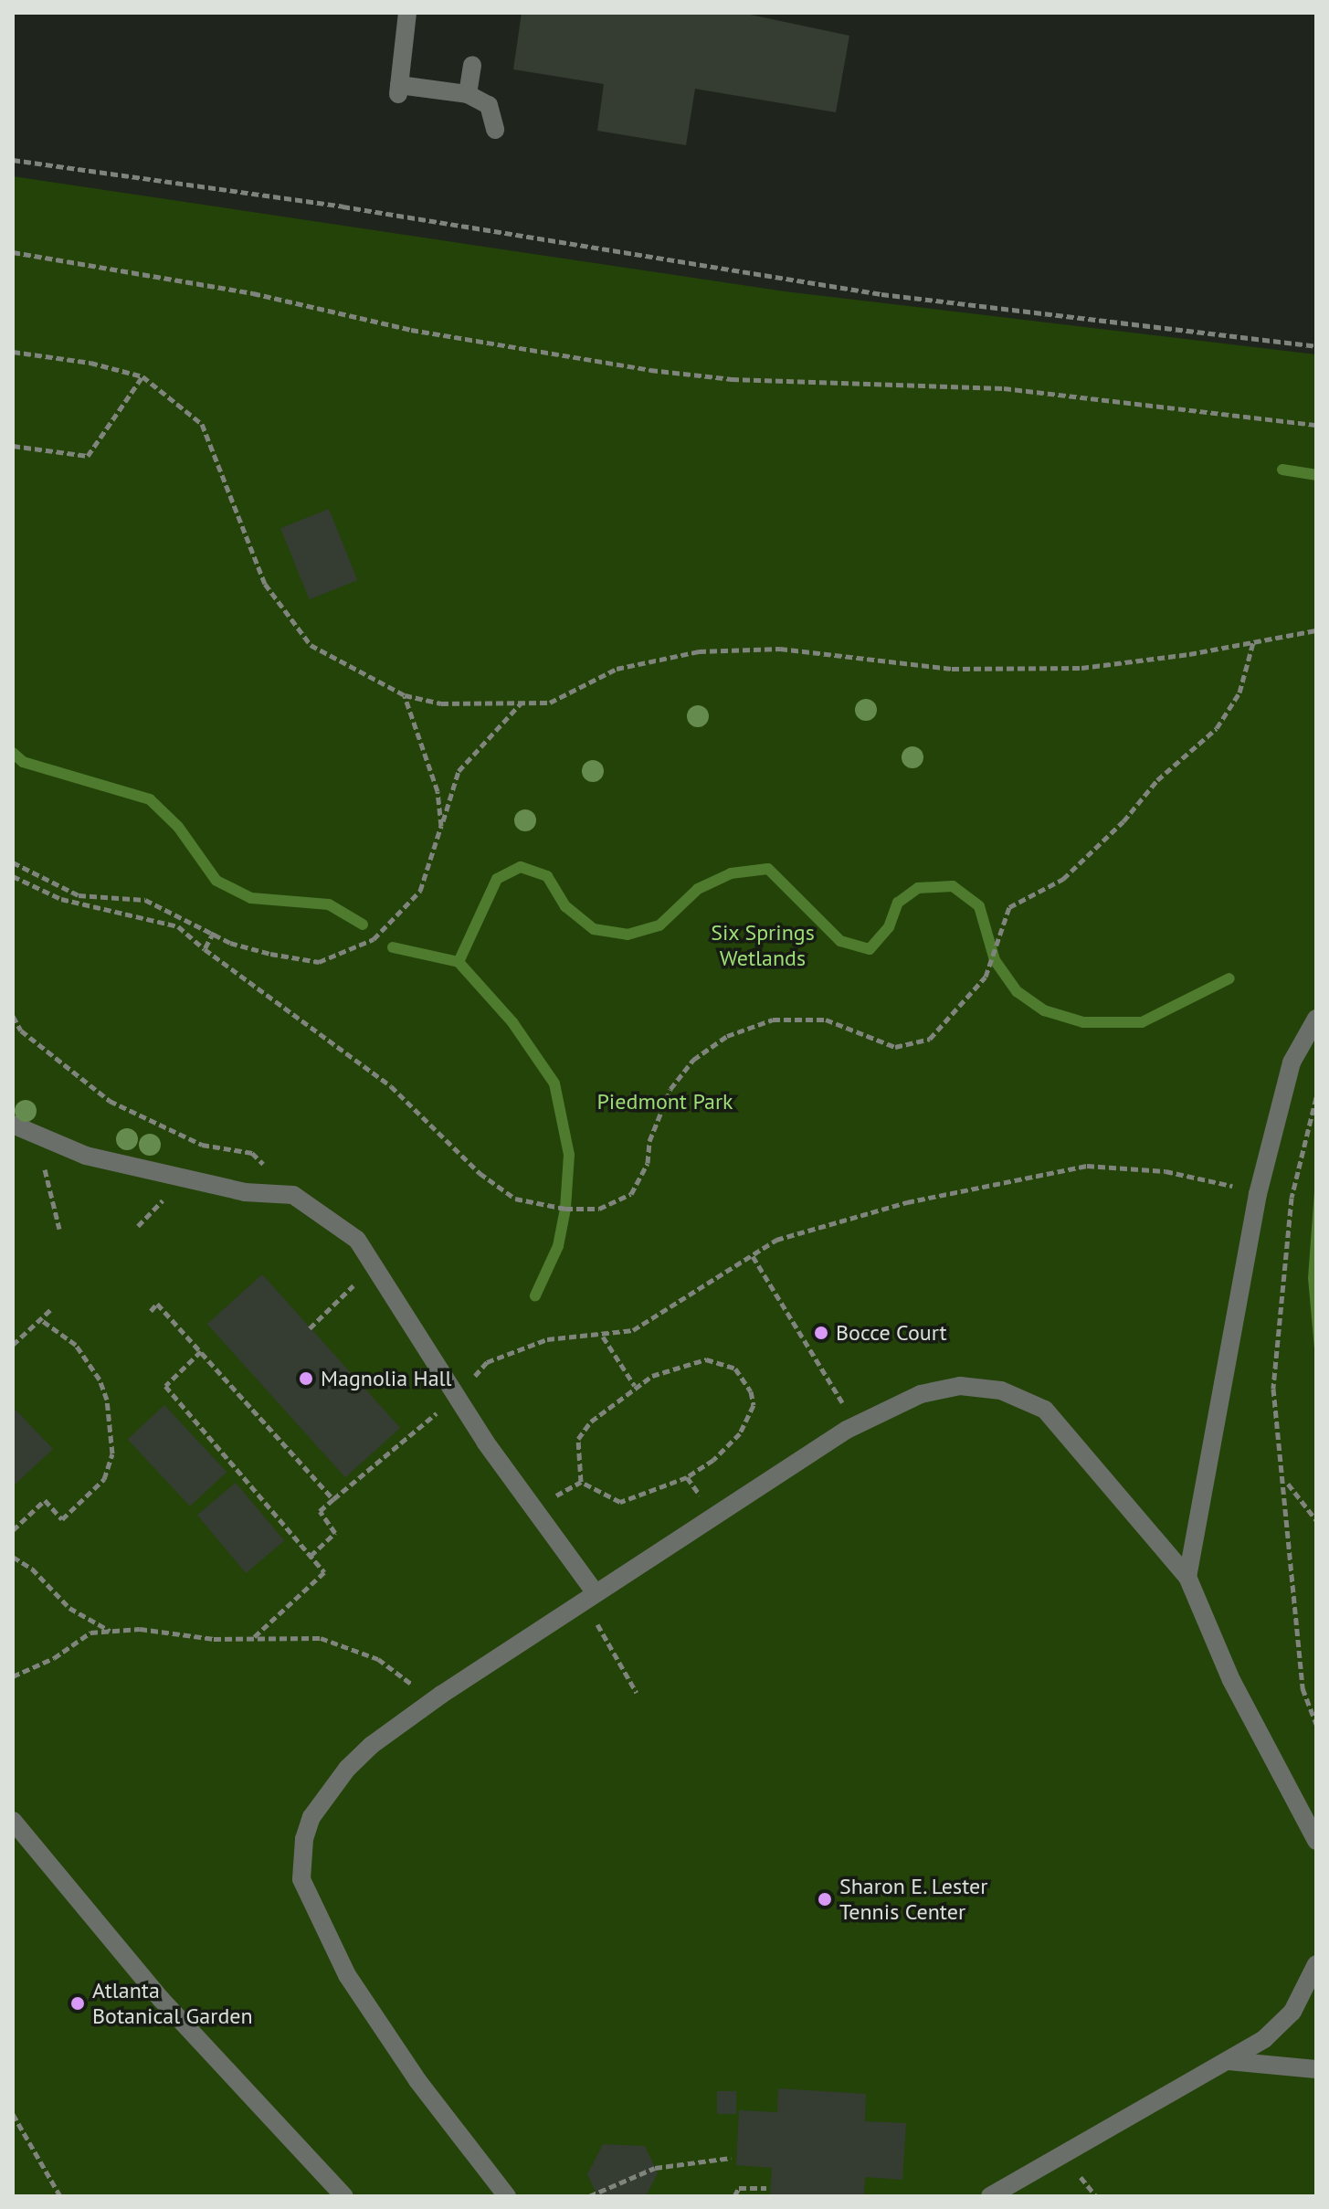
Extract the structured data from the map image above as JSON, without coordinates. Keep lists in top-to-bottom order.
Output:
{
  "parks": ["Six Springs Wetlands", "Piedmont Park"],
  "places": [
    "Bocce Court",
    "Magnolia Hall",
    "Sharon E. Lester Tennis Center",
    "Atlanta Botanical Garden"
  ]
}
